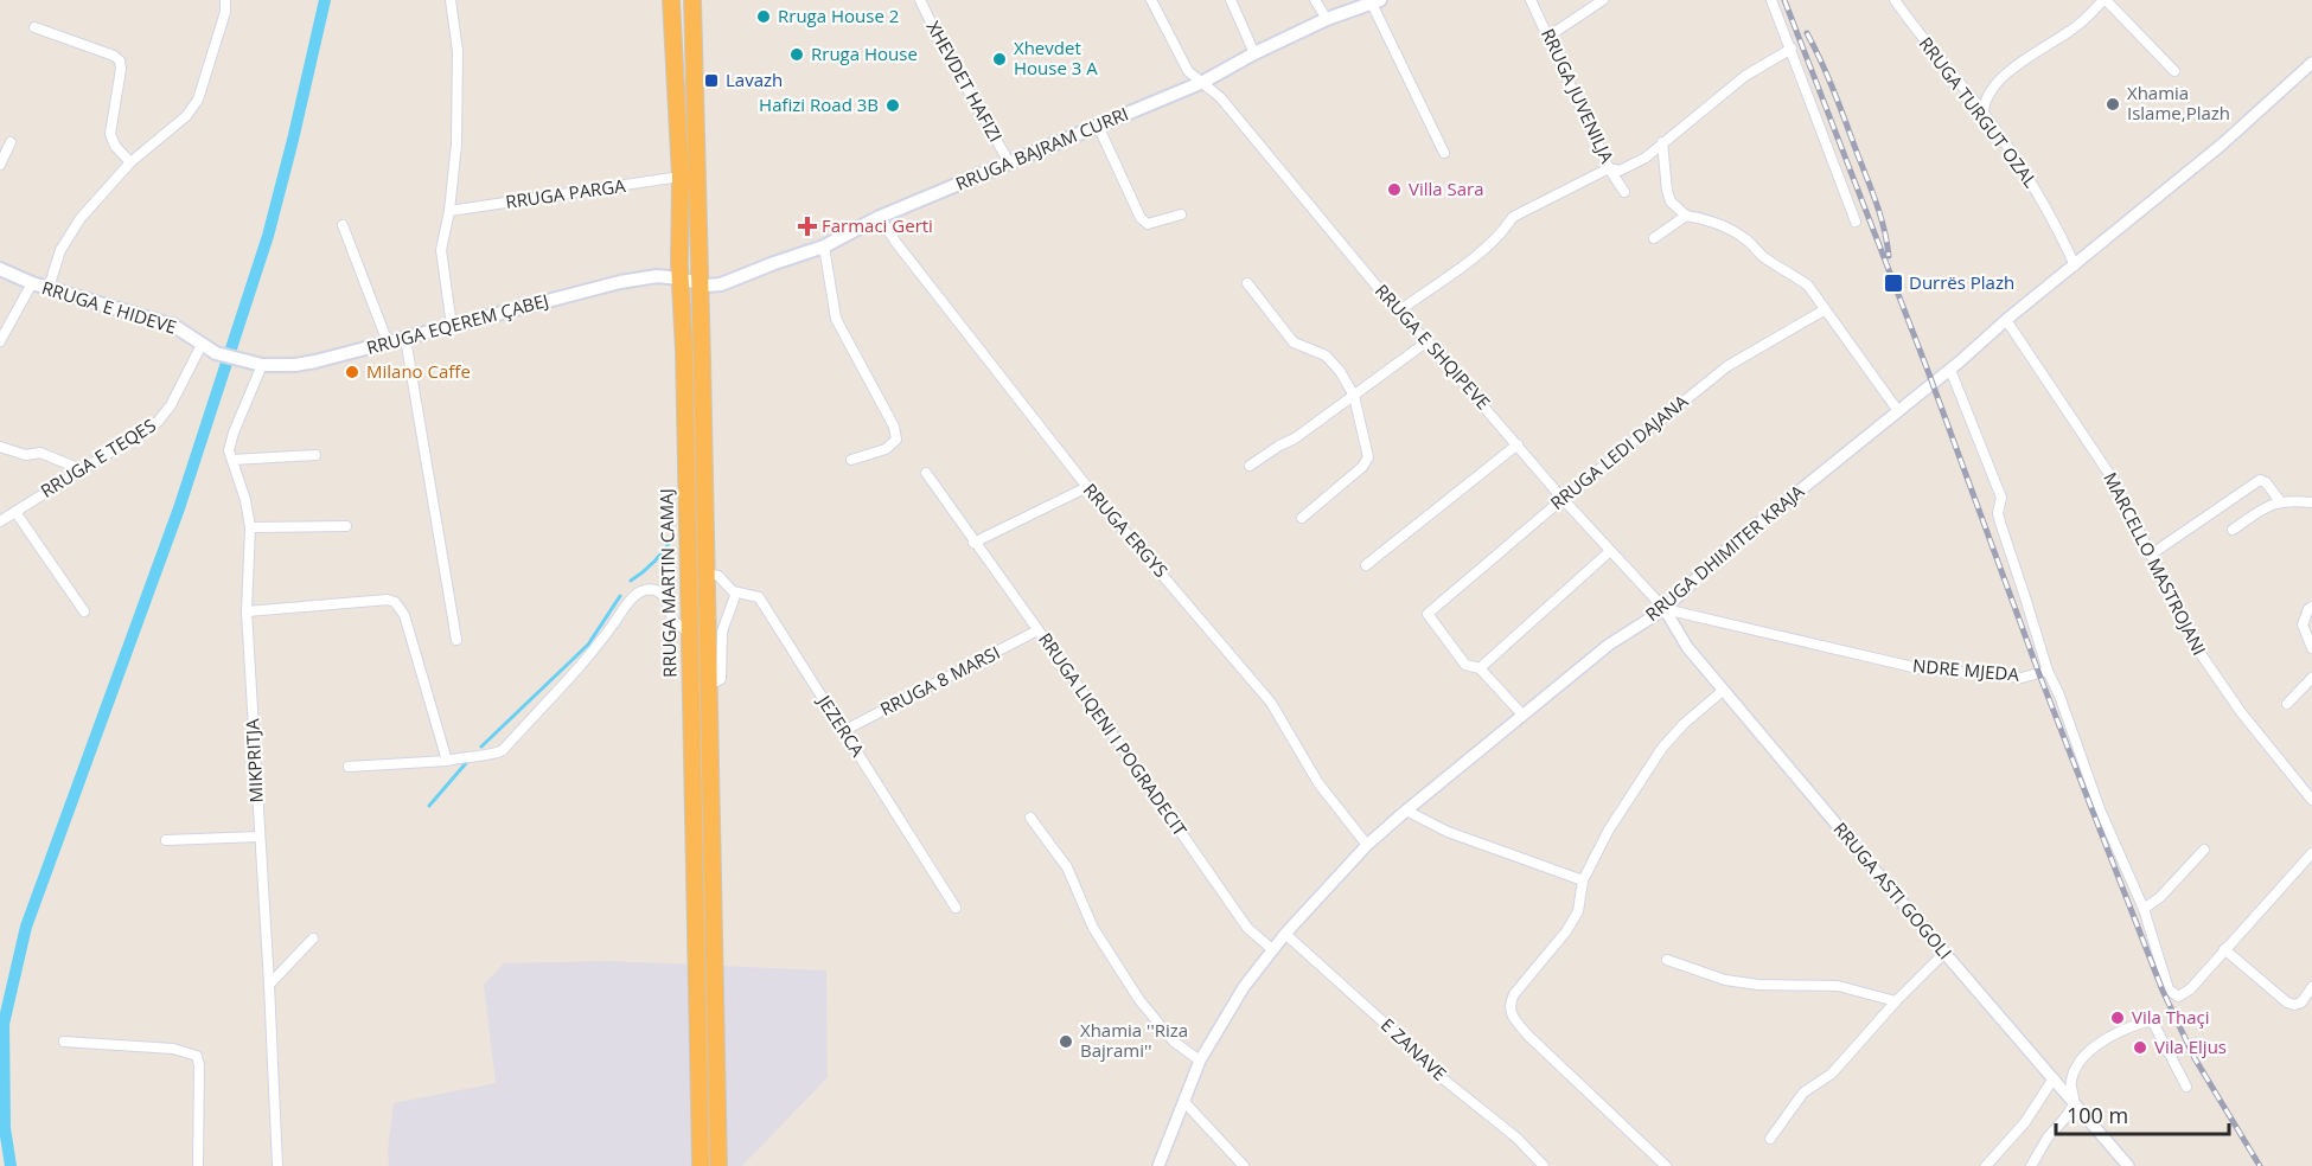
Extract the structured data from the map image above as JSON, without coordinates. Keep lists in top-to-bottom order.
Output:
{
  "streets": {
    "highway": ["RRUGA MARTIN CAMAJ"],
    "main road": ["RRUGA BAJRAM CURRI", "RRUGA E HIDEVE", "RRUGA EQEREM ÇABEJ"],
    "street": [
      "XHEVDET HAFIZI",
      "RRUGA JUVENILJA",
      "RRUGA TURGUT OZAL",
      "RRUGA PARGA",
      "RRUGA E SHQIPEVE",
      "RRUGA LEDI DAJANA",
      "RRUGA E TEQES",
      "RRUGA ERGYS",
      "RRUGA DHIMITER KRAJA",
      "MARCELLO MASTROJANI",
      "NDRE MJEDA",
      "RRUGA 8 MARSI",
      "JEZERCA",
      "RRUGA LIQENI I POGRADECIT",
      "MIKPRITJA",
      "RRUGA ASTI GOGOLI",
      "E ZANAVE"
    ]
  },
  "crossings": [
    ["XHEVDET HAFIZI", "RRUGA BAJRAM CURRI"],
    ["RRUGA TURGUT OZAL", "RRUGA DHIMITER KRAJA"],
    ["RRUGA BAJRAM CURRI", "RRUGA EQEREM ÇABEJ"],
    ["RRUGA BAJRAM CURRI", "RRUGA E SHQIPEVE"],
    ["RRUGA BAJRAM CURRI", "RRUGA ERGYS"],
    ["RRUGA PARGA", "RRUGA MARTIN CAMAJ"],
    ["RRUGA E HIDEVE", "RRUGA EQEREM ÇABEJ"],
    ["RRUGA E HIDEVE", "RRUGA E TEQES"],
    ["RRUGA EQEREM ÇABEJ", "RRUGA MARTIN CAMAJ"],
    ["RRUGA EQEREM ÇABEJ", "MIKPRITJA"],
    ["RRUGA E SHQIPEVE", "RRUGA LEDI DAJANA"],
    ["RRUGA E SHQIPEVE", "RRUGA DHIMITER KRAJA"],
    ["RRUGA E SHQIPEVE", "NDRE MJEDA"],
    ["RRUGA E SHQIPEVE", "RRUGA ASTI GOGOLI"],
    ["RRUGA ERGYS", "RRUGA DHIMITER KRAJA"],
    ["RRUGA DHIMITER KRAJA", "MARCELLO MASTROJANI"],
    ["RRUGA DHIMITER KRAJA", "NDRE MJEDA"],
    ["RRUGA DHIMITER KRAJA", "RRUGA LIQENI I POGRADECIT"],
    ["RRUGA DHIMITER KRAJA", "RRUGA ASTI GOGOLI"],
    ["RRUGA DHIMITER KRAJA", "E ZANAVE"],
    ["NDRE MJEDA", "RRUGA ASTI GOGOLI"],
    ["RRUGA 8 MARSI", "JEZERCA"],
    ["RRUGA 8 MARSI", "RRUGA LIQENI I POGRADECIT"]
  ],
  "places": {
    "other": [
      "Rruga House 2",
      "Rruga House",
      "Xhevdet House 3 A",
      "Xhamia Islame,Plazh",
      "Hafizi Road 3B",
      "Villa Sara",
      "Milano Caffe",
      "Vila Thaçi",
      "Xhamia ''Riza Bajrami''",
      "Vila Eljus"
    ],
    "transit": ["Lavazh", "Durrës Plazh"],
    "health": ["Farmaci Gerti"]
  },
  "scale_bar": "100 m"
}
